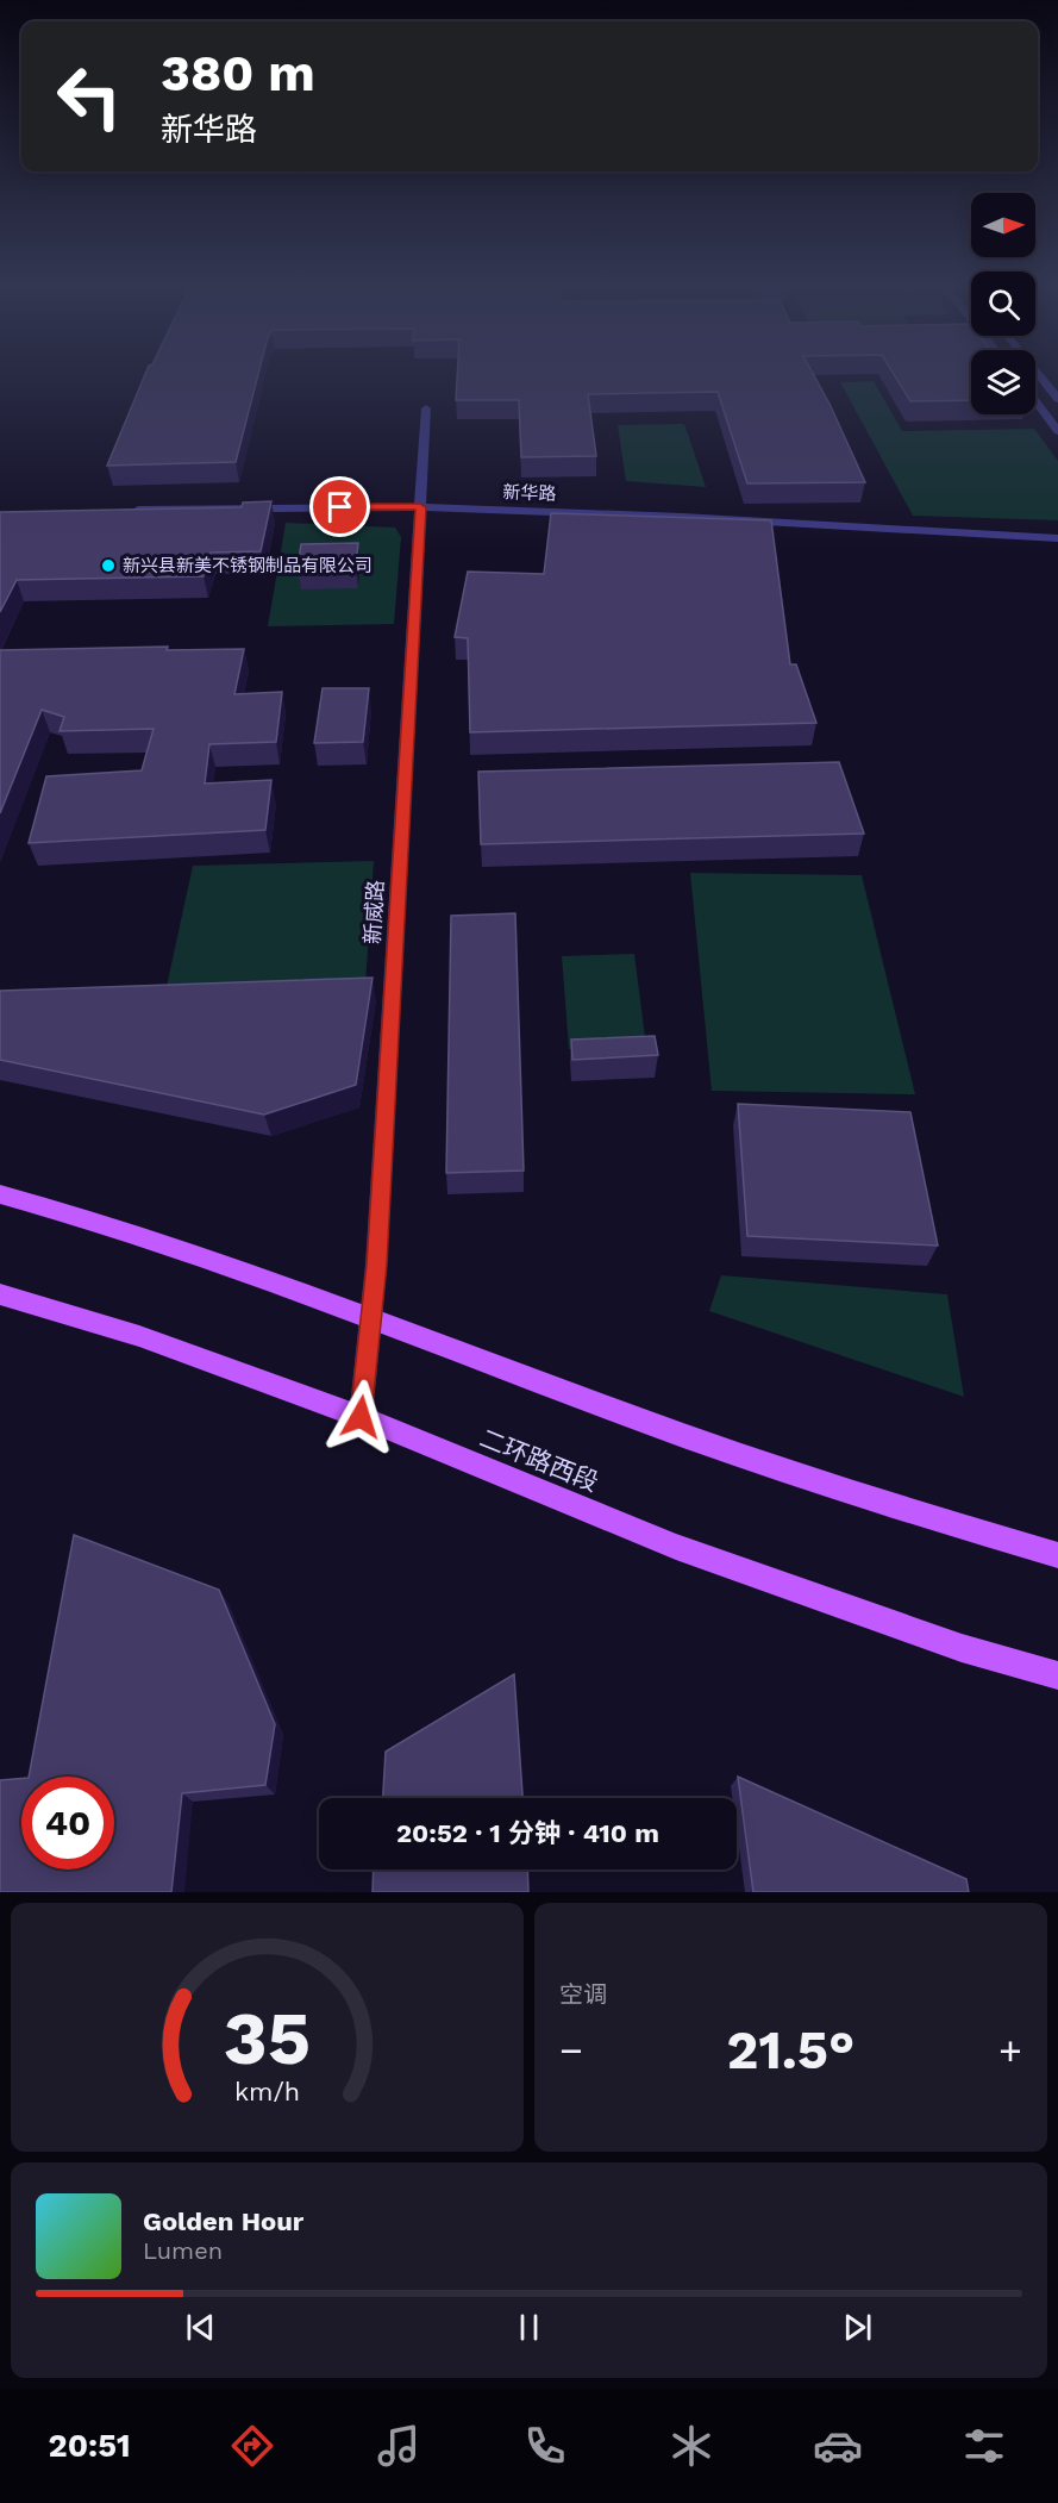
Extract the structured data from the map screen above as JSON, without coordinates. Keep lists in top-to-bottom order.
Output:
{
  "streets": {
    "main road": ["二环路西段"],
    "street": ["新华路", "新威路"]
  },
  "crossings": [
    ["新华路", "新威路"],
    ["新威路", "二环路西段"]
  ],
  "places": ["新兴县新美不锈钢制品有限公司"],
  "north": "right",
  "page": {
    "turn": ["380 m", "新华路"],
    "limit": "40",
    "trip": "20:52 · 1 分钟 · 410 m",
    "tile": "空调",
    "heat": ["−", "21.5°", "+"],
    "song": ["Golden Hour", "Lumen"],
    "tabs": "20:51",
    "gauge": ["35", "km/h"]
  }
}
